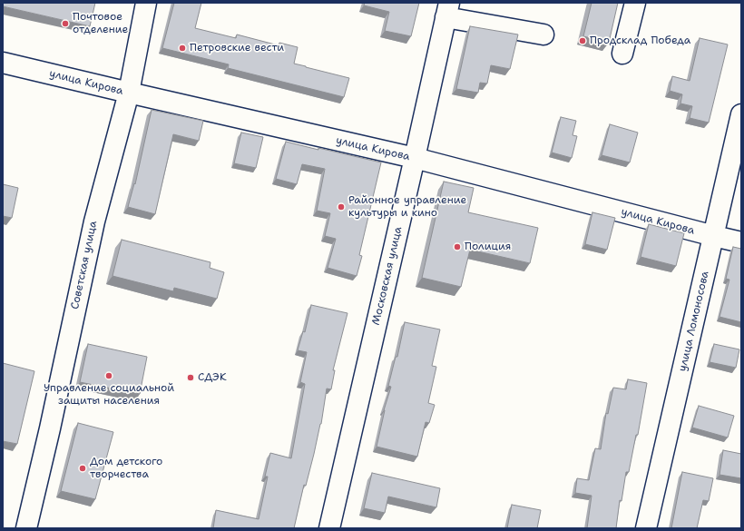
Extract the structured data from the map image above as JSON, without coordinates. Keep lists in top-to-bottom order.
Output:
{
  "streets": {
    "street": [
      "улица Кирова",
      "Советская улица",
      "Московская улица",
      "улица Ломоносова"
    ]
  },
  "crossings": [
    ["улица Кирова", "Советская улица"],
    ["улица Кирова", "Московская улица"],
    ["улица Кирова", "улица Ломоносова"]
  ],
  "places": [
    "Почтовое отделение",
    "Продсклад Победа",
    "Петровские вести",
    "Районное управление культуры и кино",
    "Полиция",
    "Управление социальной защиты населения",
    "СДЭК",
    "Дом детского творчества"
  ]
}
